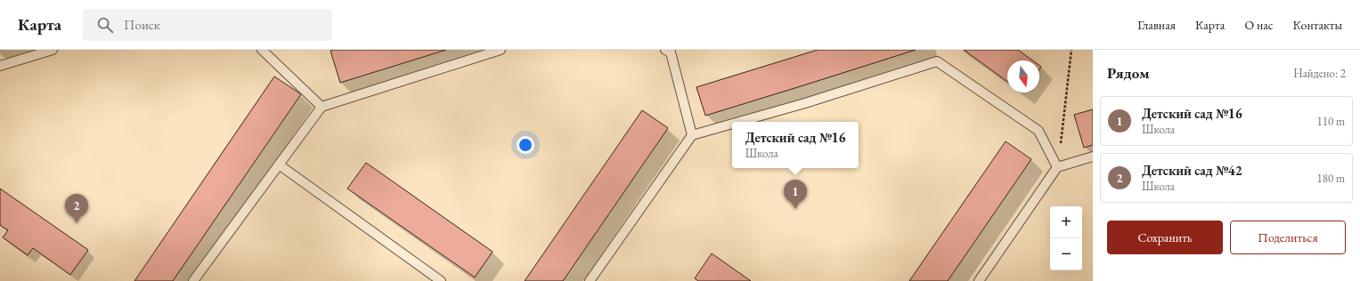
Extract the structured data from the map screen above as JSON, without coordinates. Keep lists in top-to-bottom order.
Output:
{
  "north": "bottom",
  "page": {
    "header": "Карта",
    "search": "Поиск",
    "nav": [
      "Главная",
      "Карта",
      "О нас",
      "Контакты"
    ],
    "heading": ["Рядом", "Найдено: 2"],
    "list": [
      {
        "mark": "1",
        "name": "Детский сад №16",
        "note": "Школа",
        "value": "110 m"
      },
      {
        "mark": "2",
        "name": "Детский сад №42",
        "note": "Школа",
        "value": "180 m"
      }
    ],
    "popup": ["Детский сад №16", "Школа"],
    "pins": ["1", "2"],
    "map_buttons": ["+", "−"],
    "buttons": ["Сохранить", "Поделиться"]
  }
}
